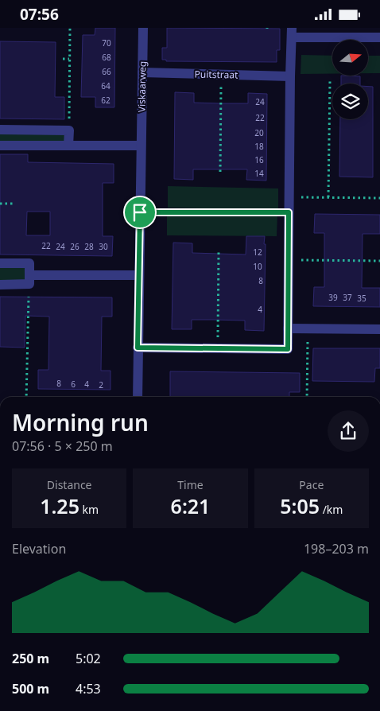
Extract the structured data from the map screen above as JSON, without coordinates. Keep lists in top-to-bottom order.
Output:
{
  "streets": {
    "street": ["Puitstraat", "Viskaarweg"]
  },
  "crossings": [
    ["Puitstraat", "Viskaarweg"]
  ],
  "house_numbers": [
    "70",
    "68",
    "66",
    "64",
    "62",
    "24",
    "22",
    "20",
    "18",
    "16",
    "14",
    "22",
    "24",
    "26",
    "28",
    "30",
    "12",
    "10",
    "8",
    "39",
    "37",
    "35",
    "4",
    "8",
    "6",
    "4",
    "2"
  ],
  "north": "right",
  "page": {
    "status": "07:56",
    "heading": ["Morning run", "07:56 · 5 × 250 m"],
    "stats": [
      ["Distance", "1.25 km"],
      ["Time", "6:21"],
      ["Pace", "5:05 /km"]
    ],
    "chart": ["Elevation", "198–203 m"],
    "list": [
      {
        "name": "250 m",
        "note": "5:02"
      },
      {
        "name": "500 m",
        "note": "4:53"
      }
    ]
  }
}
